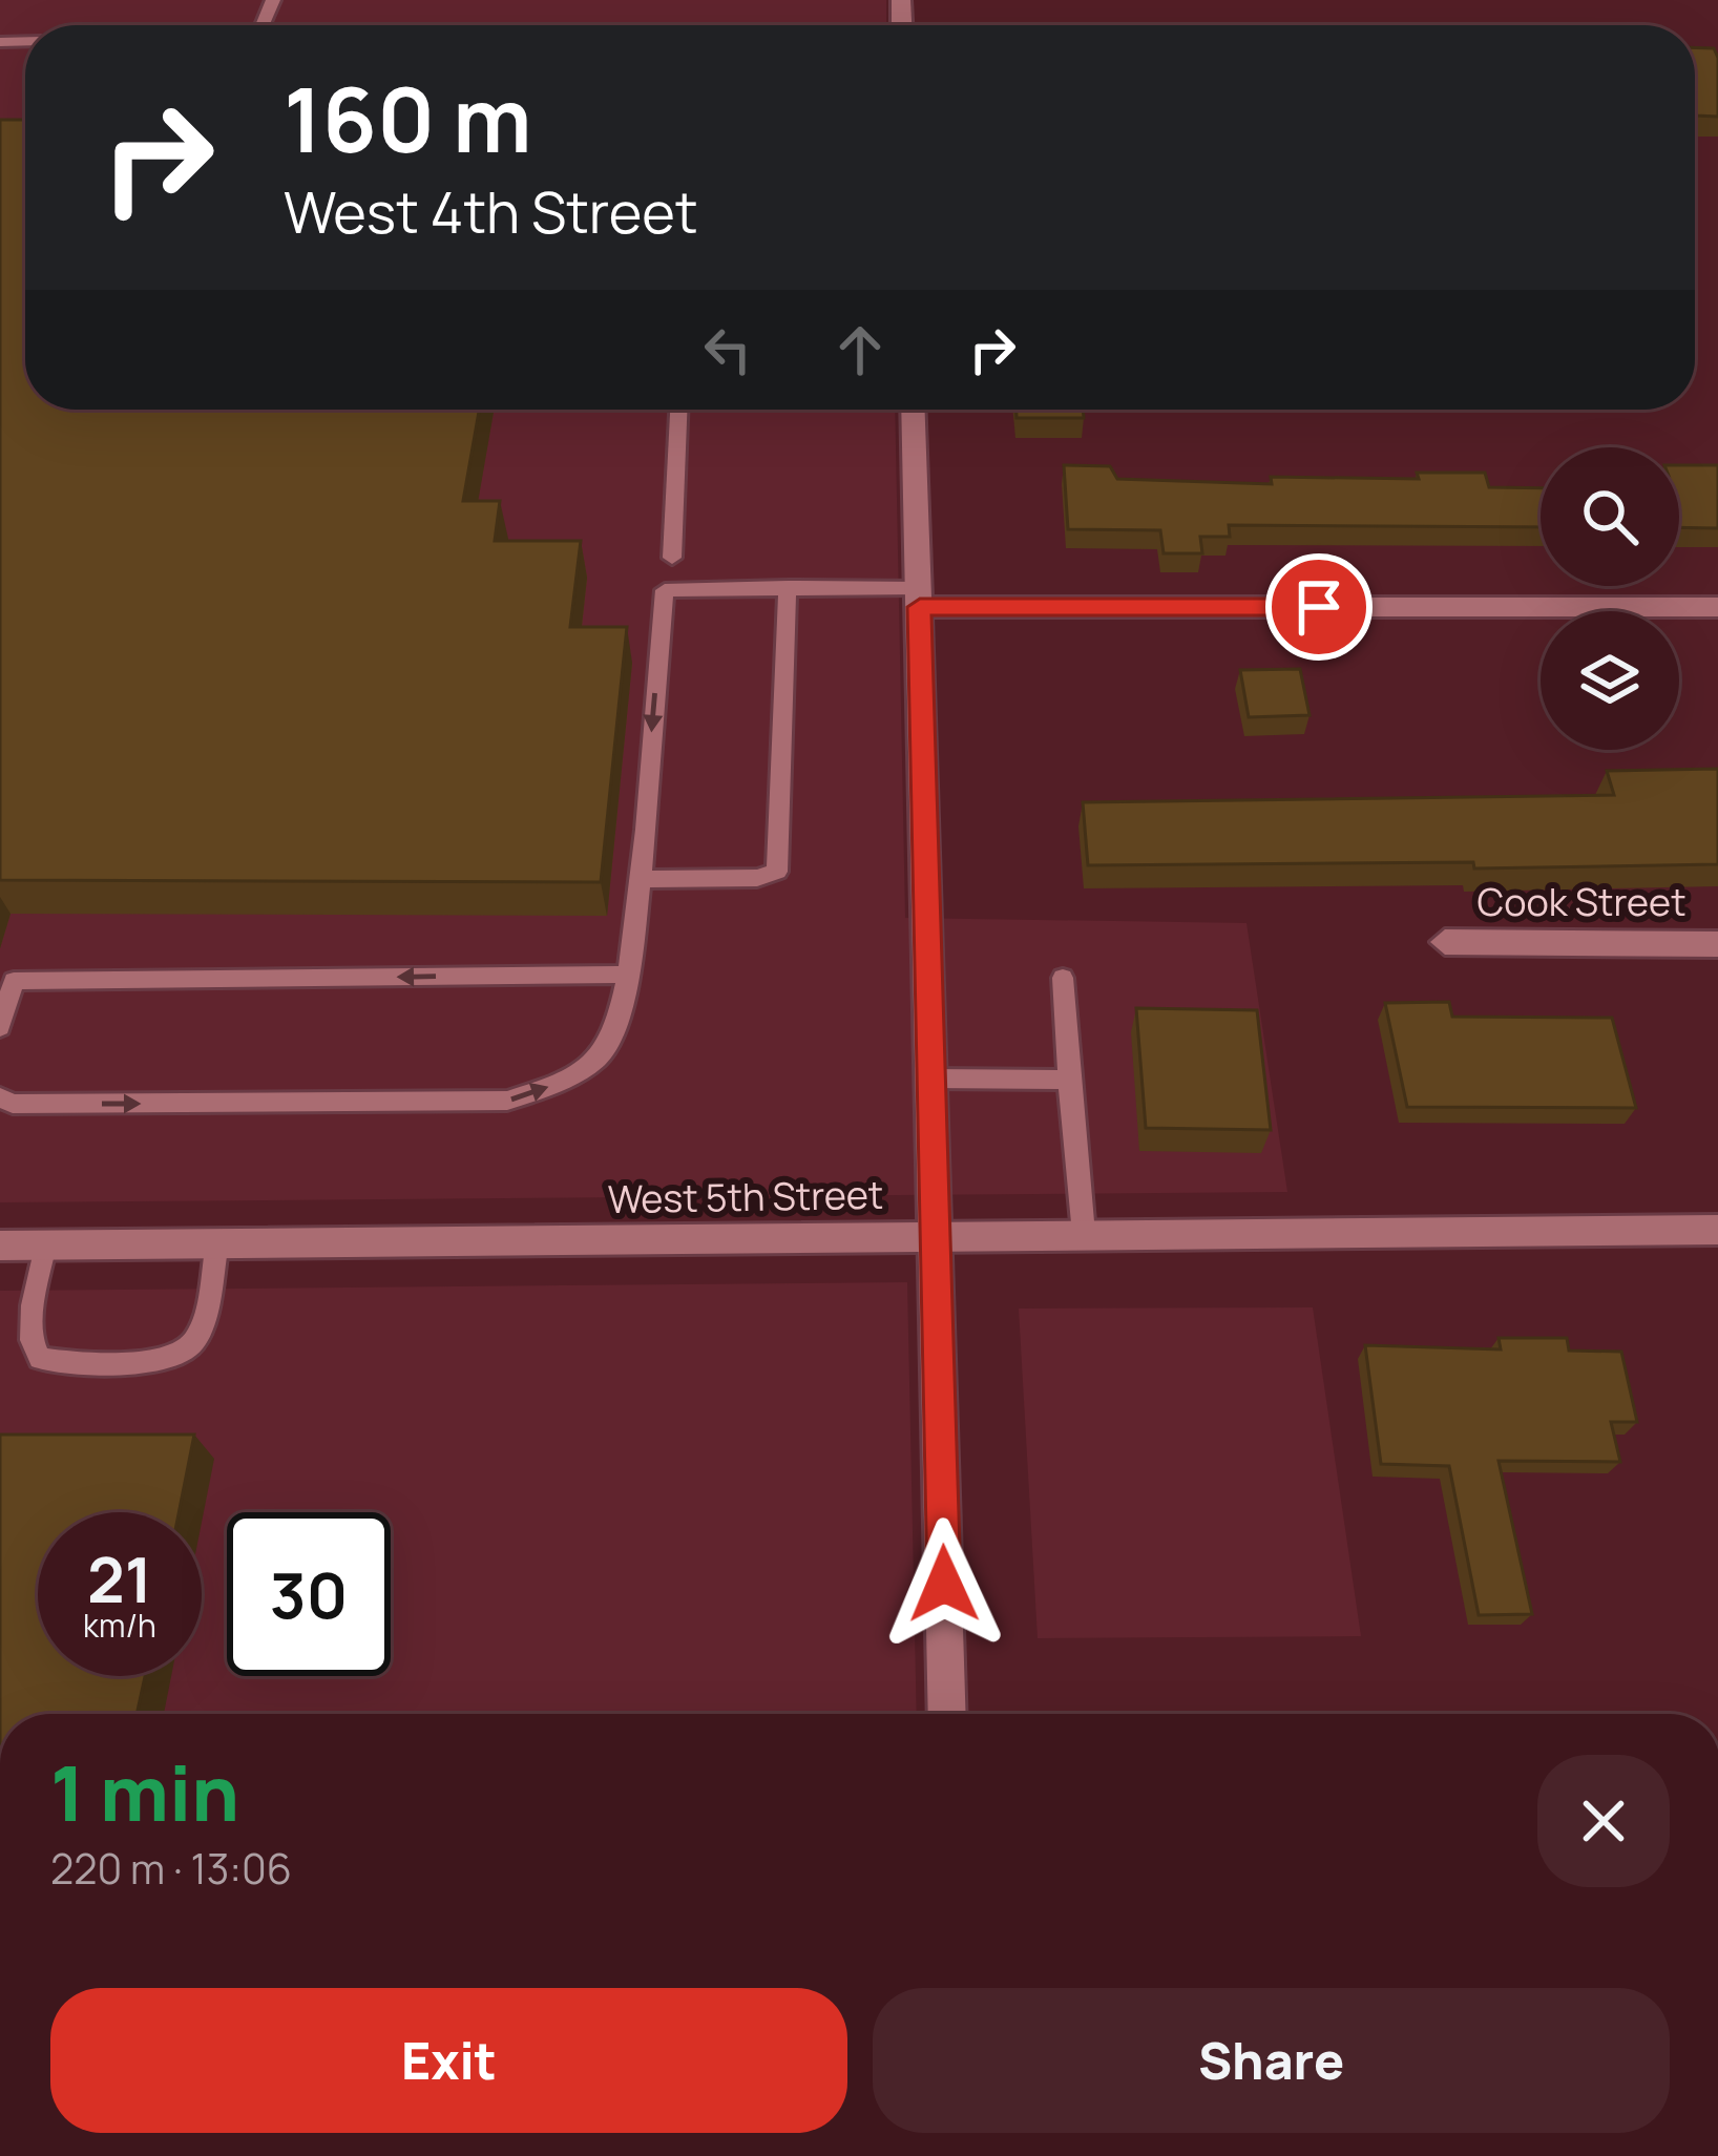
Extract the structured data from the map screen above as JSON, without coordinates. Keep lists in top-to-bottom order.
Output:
{
  "streets": {
    "street": ["Cook Street", "West 5th Street"]
  },
  "page": {
    "turn": ["160 m", "West 4th Street"],
    "speed": "21 km/h",
    "limit": "30",
    "heading": ["1 min", "220 m · 13:06"],
    "buttons": ["Exit", "Share"]
  }
}
